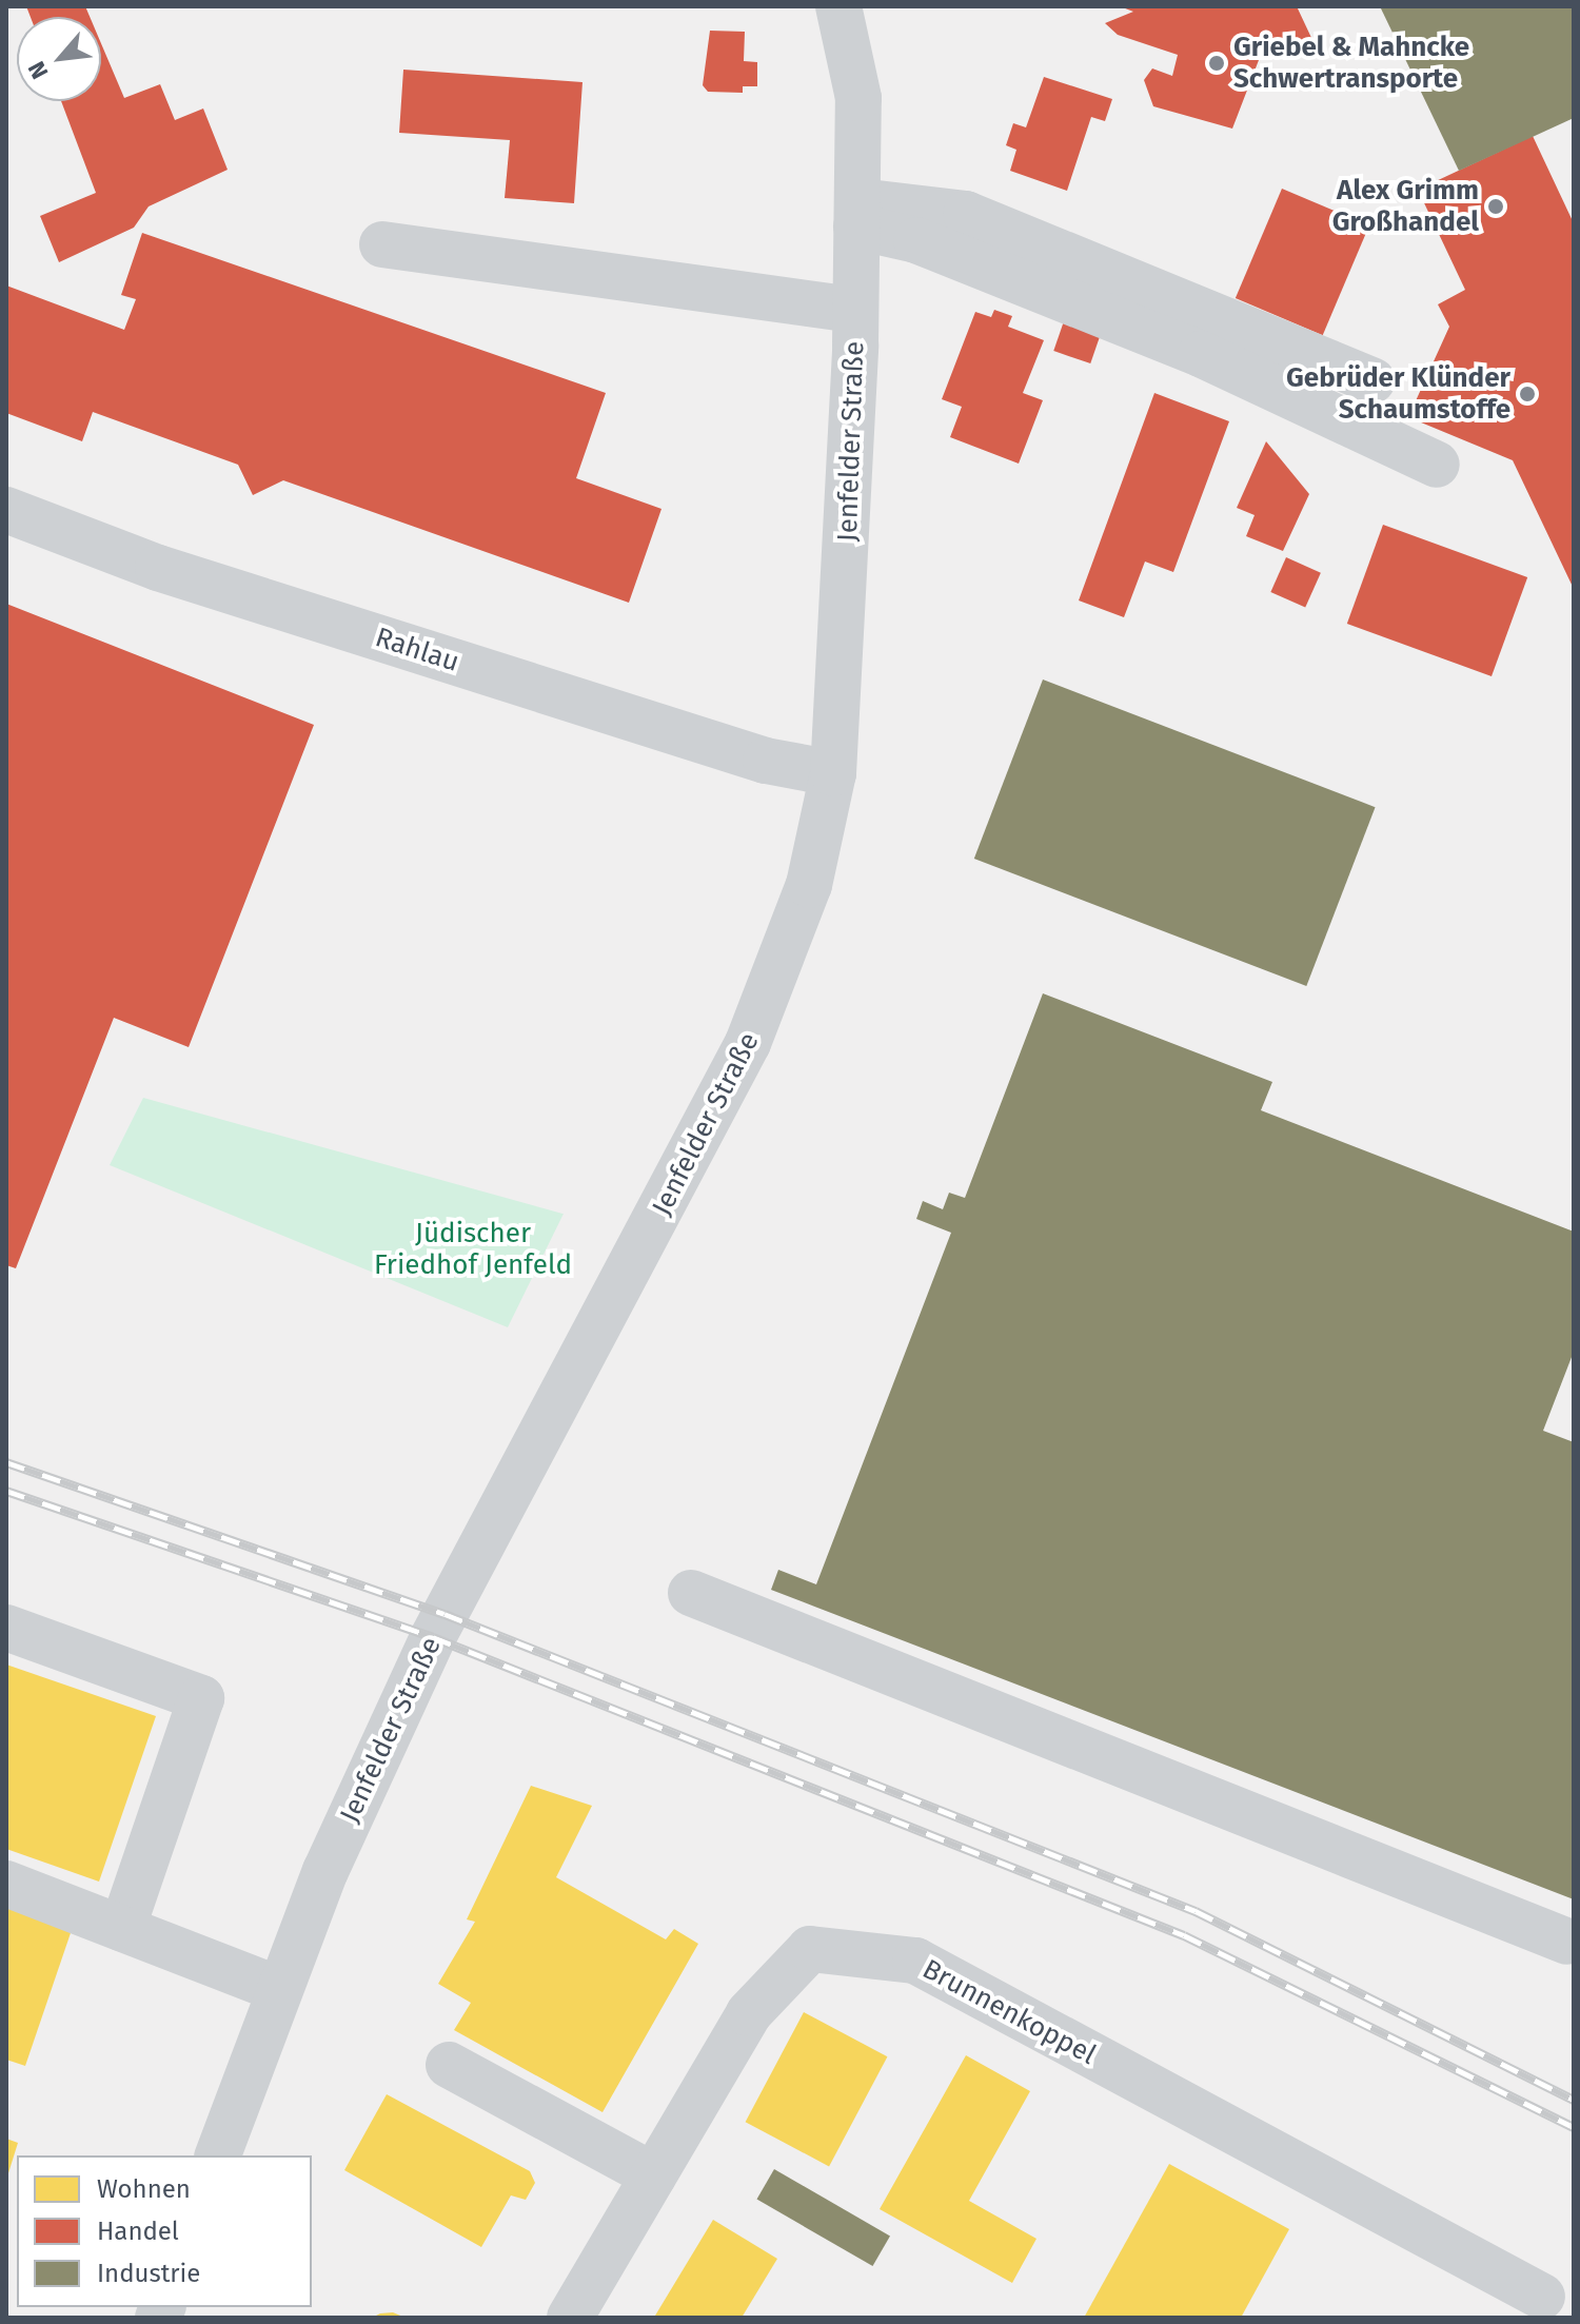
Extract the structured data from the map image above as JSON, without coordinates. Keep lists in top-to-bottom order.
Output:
{
  "streets": {
    "street": ["Jenfelder Straße", "Rahlau", "Brunnenkoppel"]
  },
  "crossings": [
    ["Jenfelder Straße", "Rahlau"]
  ],
  "parks": ["Jüdischer Friedhof Jenfeld"],
  "places": ["Griebel & Mahncke Schwertransporte", "Alex Grimm Großhandel", "Gebrüder Klünder Schaumstoffe"],
  "legend": ["Wohnen", "Handel", "Industrie"],
  "north": "bottom left"
}
